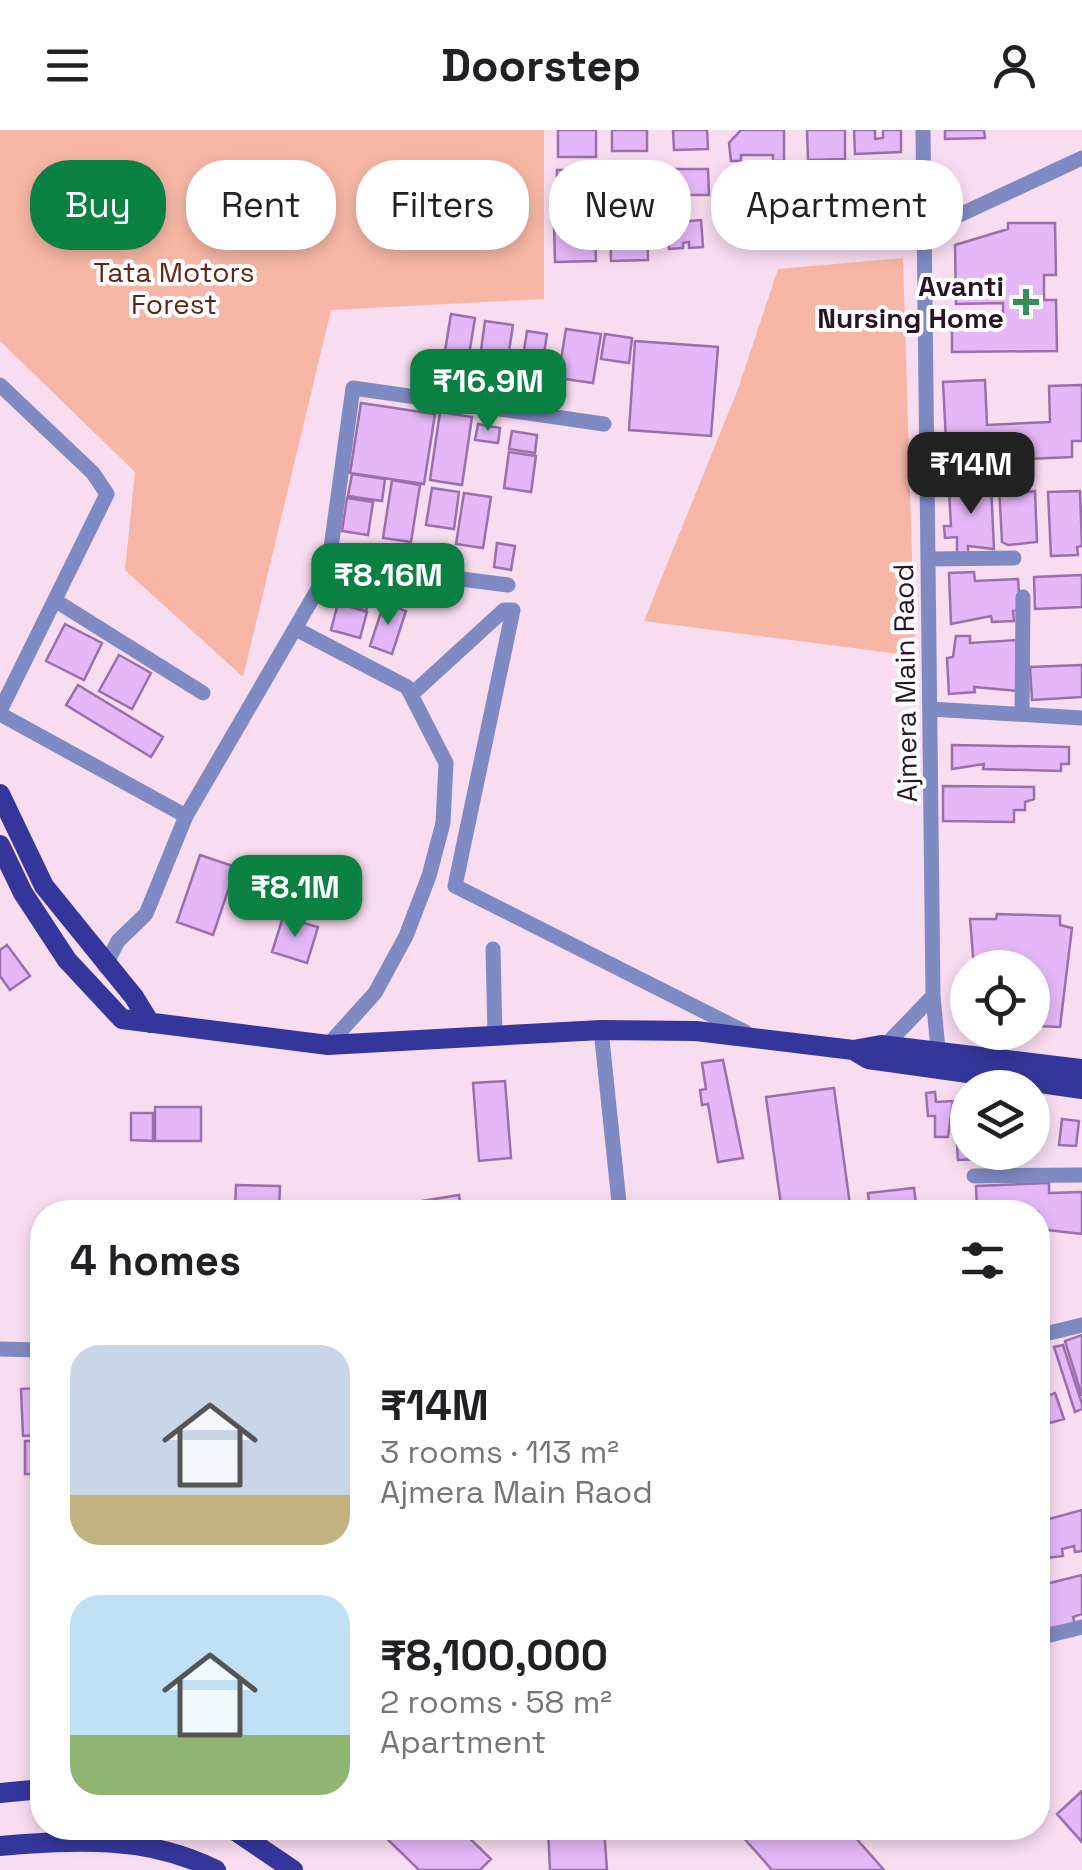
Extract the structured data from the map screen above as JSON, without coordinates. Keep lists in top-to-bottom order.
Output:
{
  "streets": {
    "street": ["Ajmera Main Raod"]
  },
  "parks": ["Tata Motors Forest"],
  "places": {
    "health": ["Avanti Nursing Home"]
  },
  "page": {
    "header": "Doorstep",
    "chip": [
      "Buy",
      "Rent",
      "Filters",
      "New",
      "Apartment"
    ],
    "price": [
      "₹16.9M",
      "₹14M",
      "₹8.16M",
      "₹8.1M"
    ],
    "heading": "4 homes",
    "list": [
      {
        "name": "₹14M",
        "note": "3 rooms · 113 m² · Ajmera Main Raod"
      },
      {
        "name": "₹8,100,000",
        "note": "2 rooms · 58 m² · Apartment"
      }
    ]
  }
}
